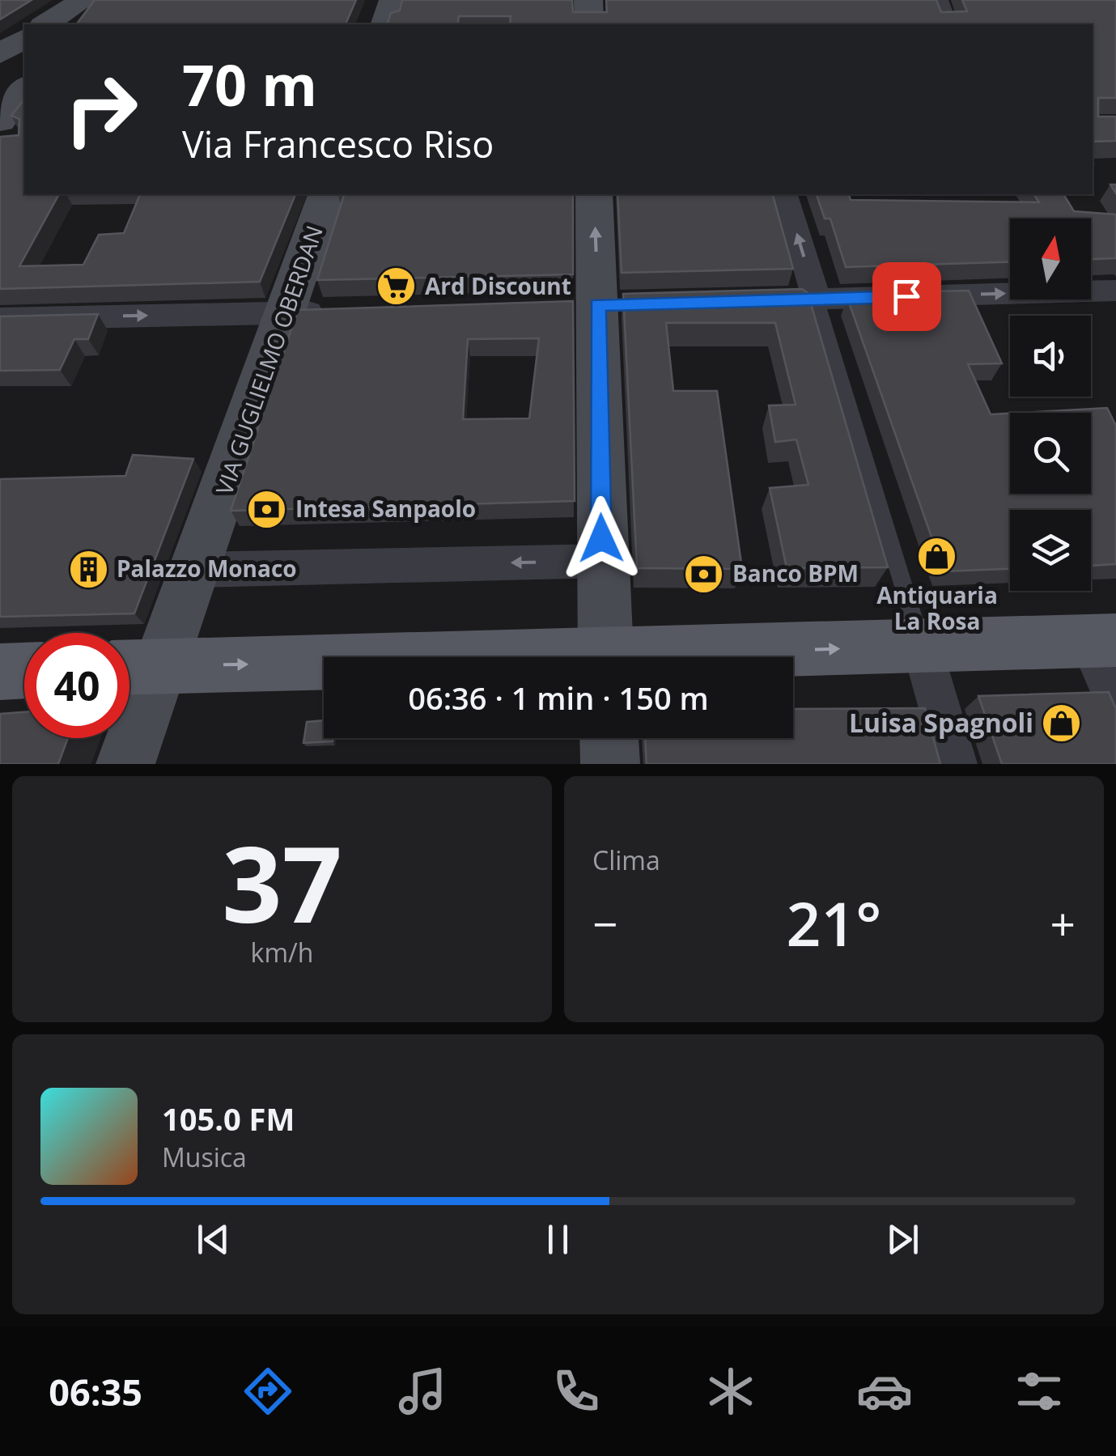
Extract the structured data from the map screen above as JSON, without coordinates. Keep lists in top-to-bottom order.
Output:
{
  "streets": {
    "street": ["VIA GUGLIELMO OBERDAN"]
  },
  "places": {
    "supermarket": ["Ard Discount"],
    "bank": ["Intesa Sanpaolo", "Banco BPM"],
    "shop": ["Antiquaria La Rosa", "Luisa Spagnoli"],
    "building": ["Palazzo Monaco"]
  },
  "north": "top",
  "page": {
    "turn": ["70 m", "Via Francesco Riso"],
    "limit": "40",
    "trip": "06:36 · 1 min · 150 m",
    "tile": [
      ["37", "km/h"],
      "Clima"
    ],
    "heat": ["−", "21°", "+"],
    "song": ["105.0 FM", "Musica"],
    "tabs": "06:35"
  }
}
